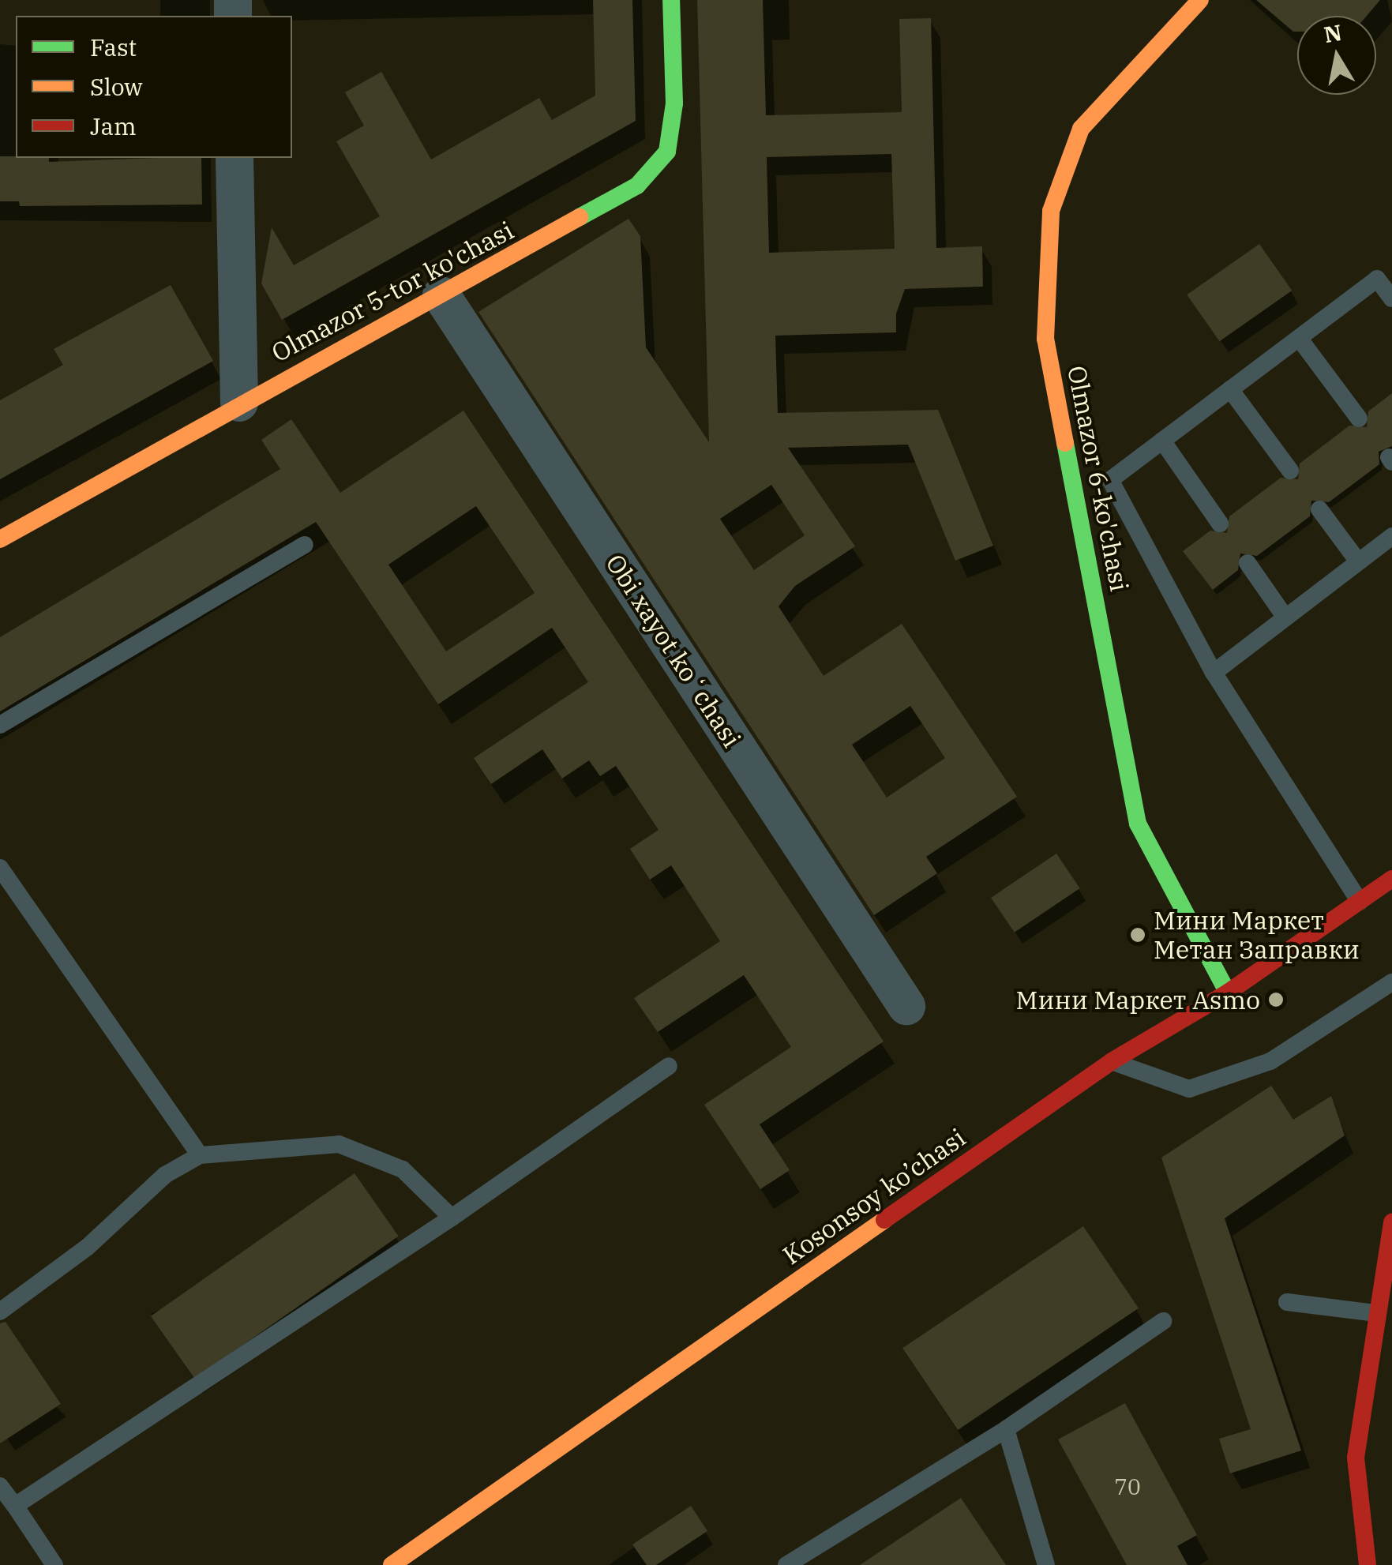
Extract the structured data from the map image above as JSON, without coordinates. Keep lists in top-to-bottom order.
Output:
{
  "streets": {
    "street": [
      "Olmazor 5-tor ko'chasi",
      "Olmazor 6-ko'chasi",
      "Obi xayot koʻchasi",
      "Kosonsoy ko’chasi"
    ]
  },
  "crossings": [
    ["Olmazor 5-tor ko'chasi", "Obi xayot koʻchasi"],
    ["Olmazor 6-ko'chasi", "Kosonsoy ko’chasi"]
  ],
  "places": ["Мини Маркет Метан Заправки", "Мини Маркет Asmo"],
  "house_numbers": ["70"],
  "legend": ["Fast", "Slow", "Jam"],
  "north": "top"
}
